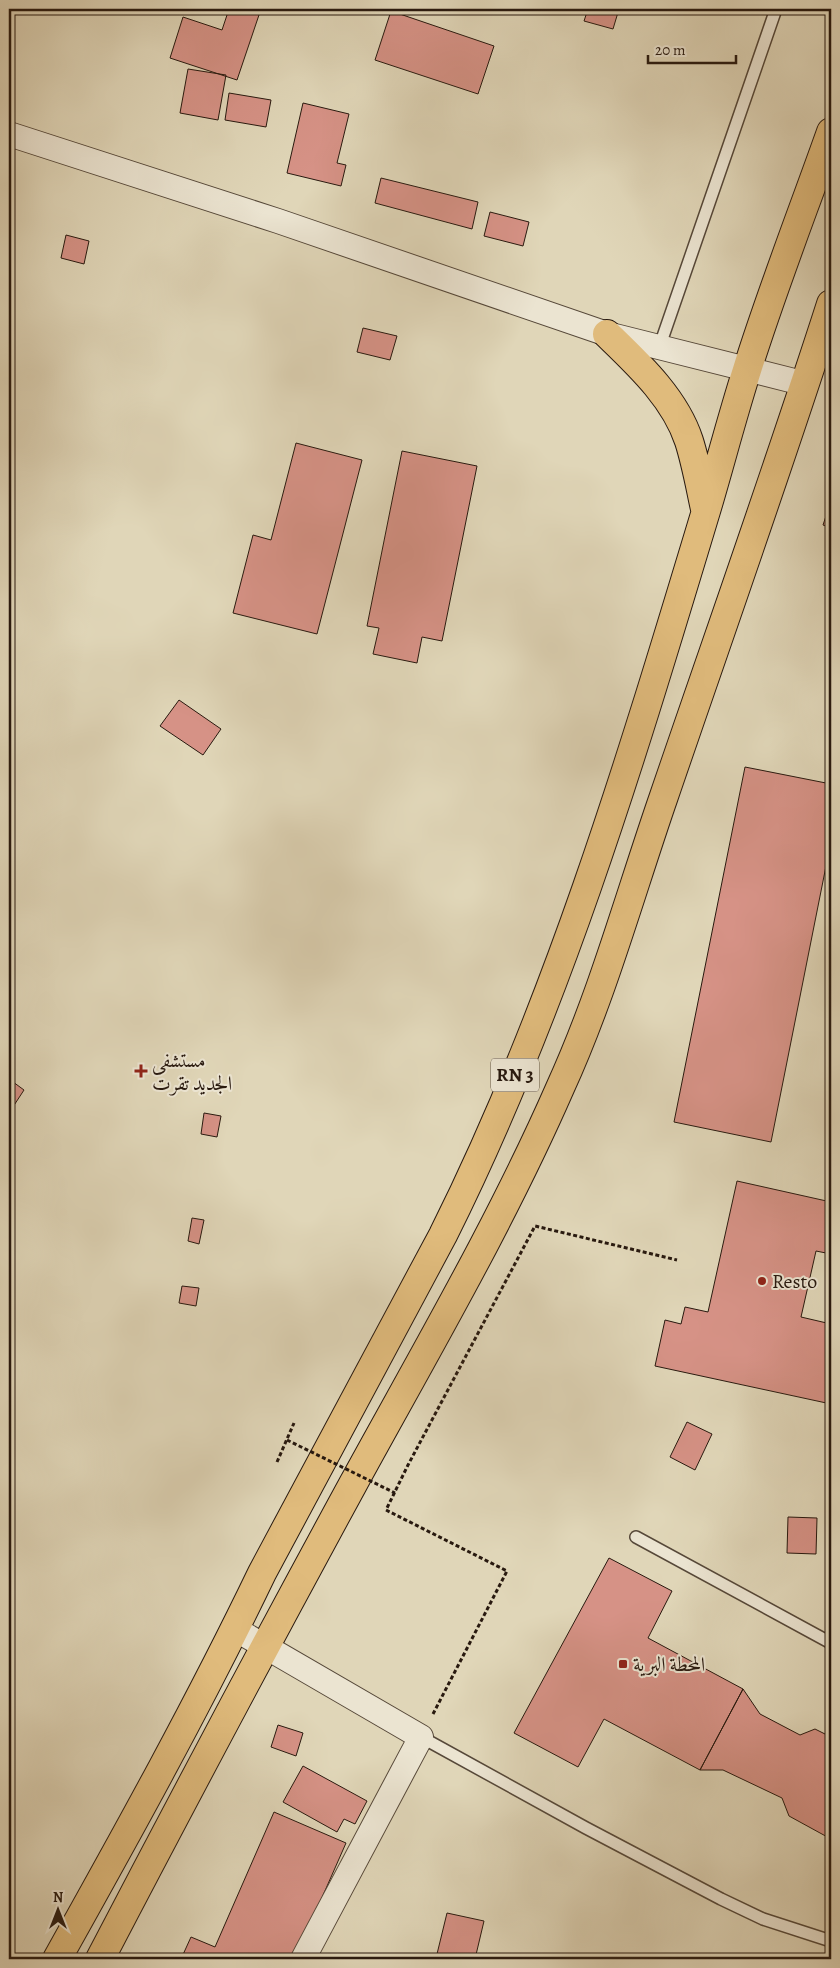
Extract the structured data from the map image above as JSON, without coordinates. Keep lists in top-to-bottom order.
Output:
{
  "streets": {
    "highway": ["RN 3"]
  },
  "places": {
    "health": ["مستشفى الجديد تقرت"],
    "other": ["Resto"],
    "transit": ["المحطة البرية"]
  },
  "scale_bar": "20 m",
  "north": "top"
}
